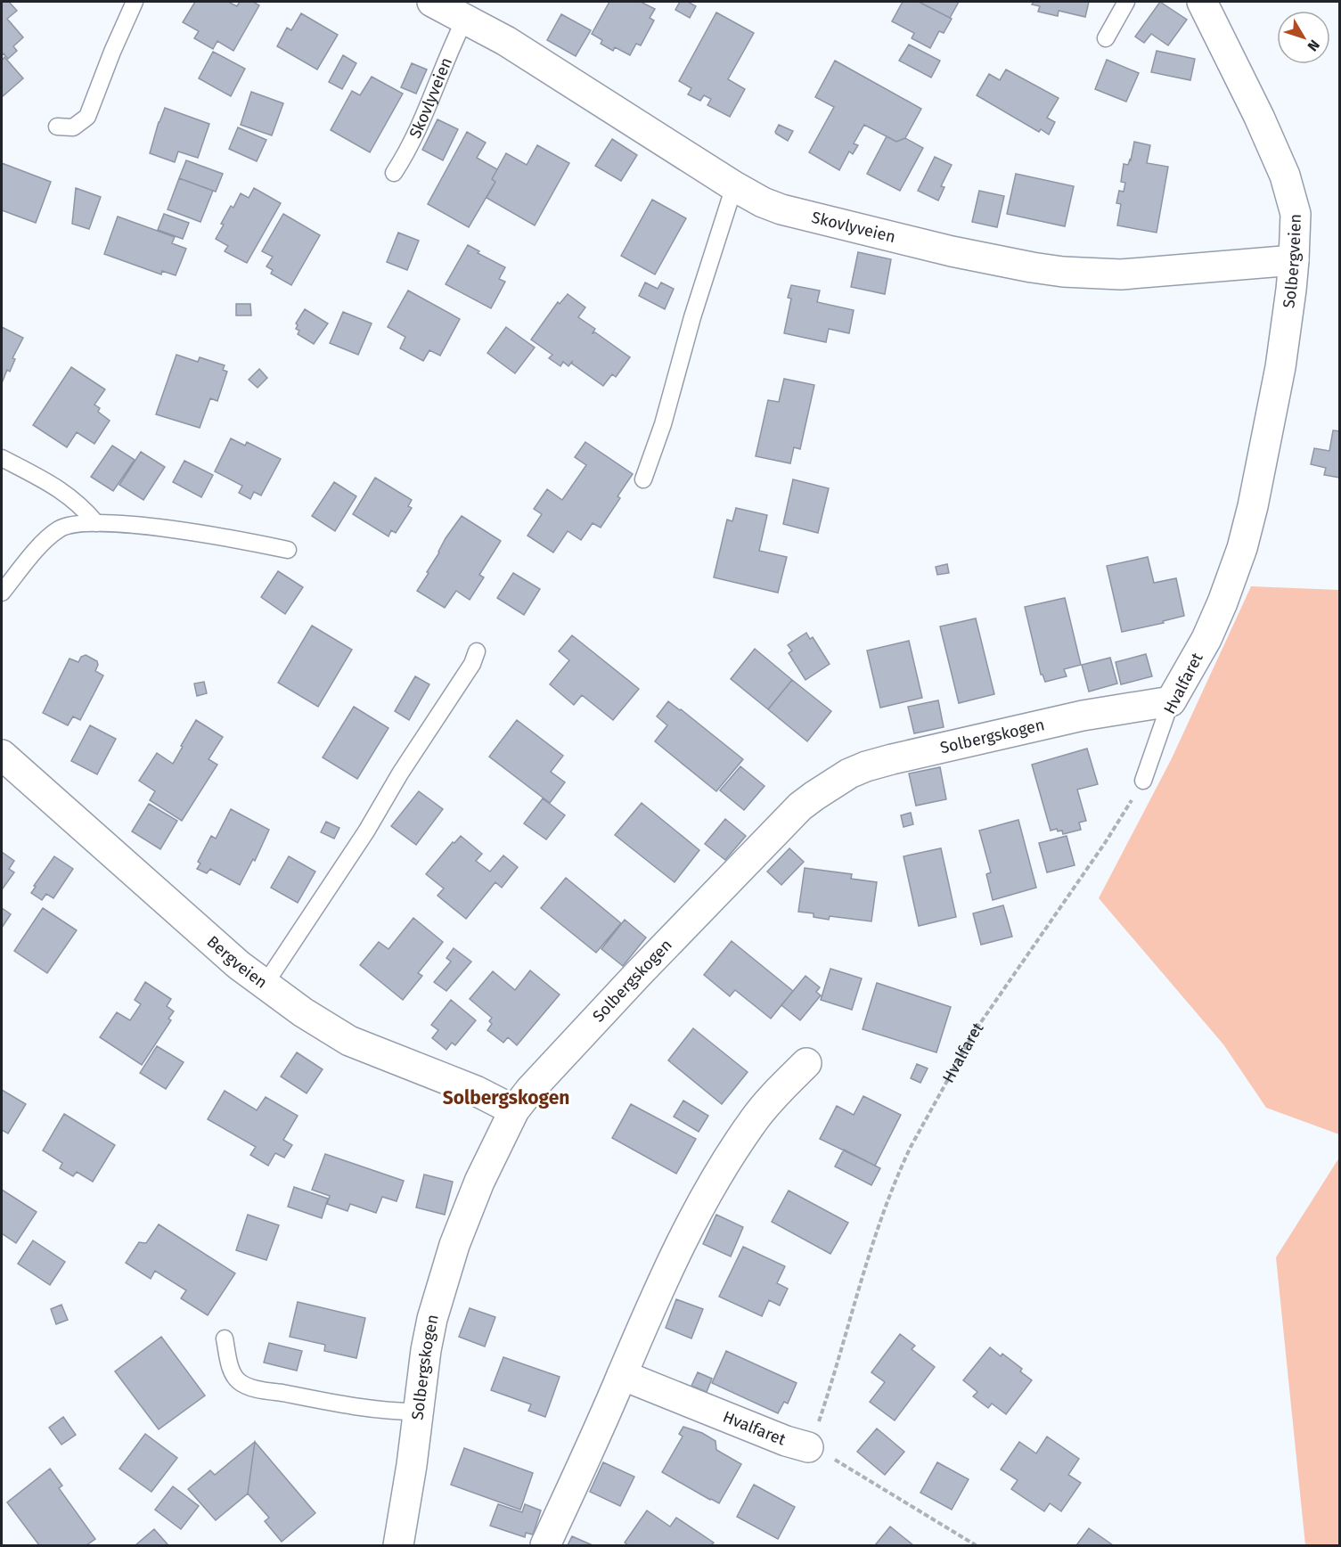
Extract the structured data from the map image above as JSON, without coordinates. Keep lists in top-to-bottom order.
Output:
{
  "streets": {
    "street": [
      "Skovlyveien",
      "Solbergveien",
      "Hvalfaret",
      "Solbergskogen",
      "Bergveien"
    ]
  },
  "crossings": [
    ["Skovlyveien", "Solbergveien"],
    ["Solbergveien", "Hvalfaret"],
    ["Hvalfaret", "Solbergskogen"],
    ["Solbergskogen", "Bergveien"]
  ],
  "districts": ["Solbergskogen"],
  "north": "bottom right"
}
